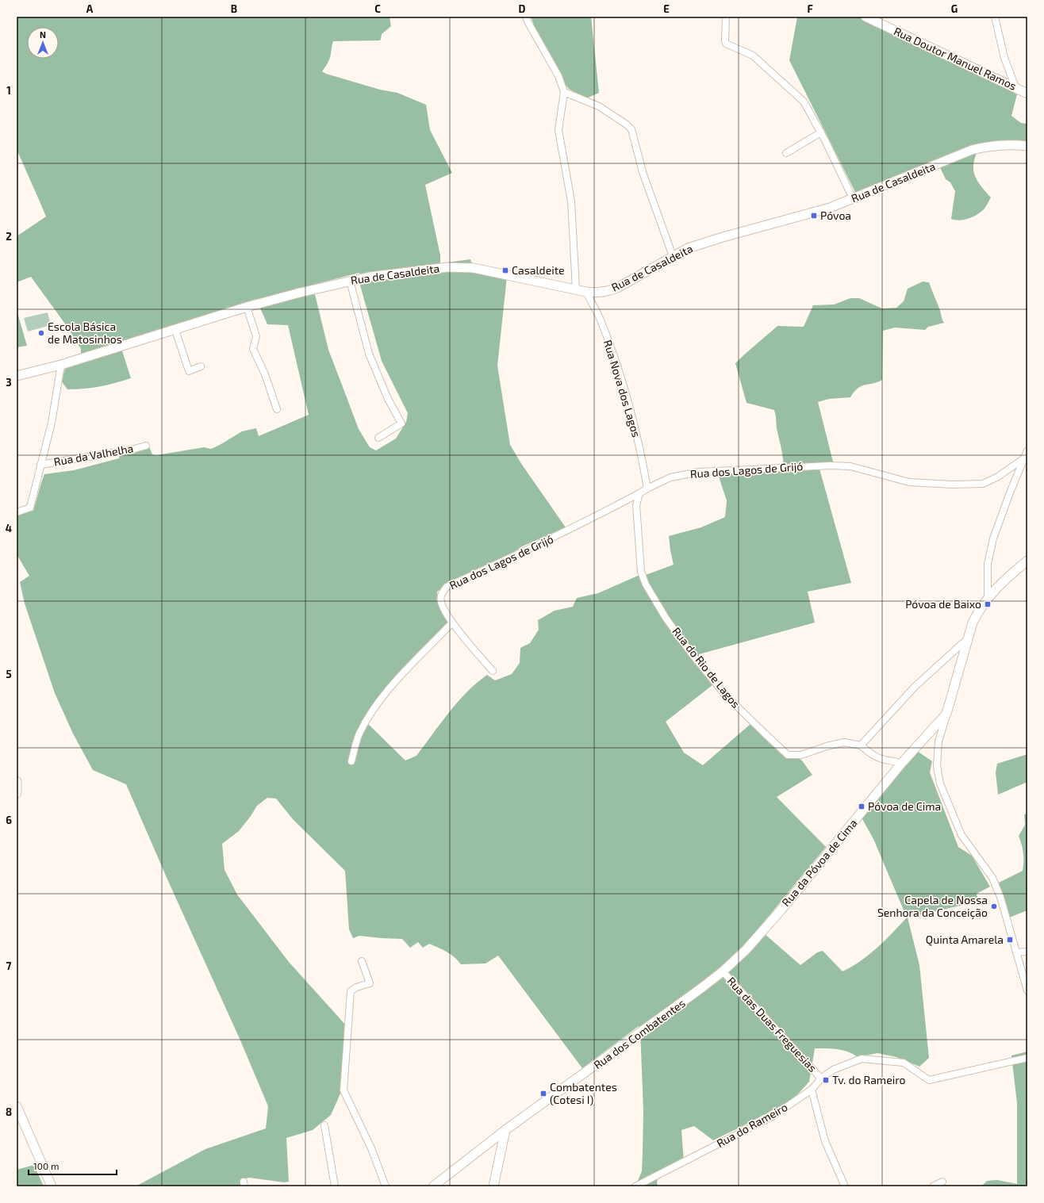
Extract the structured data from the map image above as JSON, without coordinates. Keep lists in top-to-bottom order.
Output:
{
  "streets": {
    "street": [
      "Rua Doutor Manuel Ramos",
      "Rua de Casaldeita",
      "Rua Nova dos Lagos",
      "Rua da Valhelha",
      "Rua dos Lagos de Grijó",
      "Rua do Rio de Lagos",
      "Rua da Póvoa de Cima",
      "Rua das Duas Freguesias",
      "Rua dos Combatentes",
      "Rua do Rameiro"
    ]
  },
  "crossings": [
    ["Rua de Casaldeita", "Rua Nova dos Lagos"],
    ["Rua Nova dos Lagos", "Rua dos Lagos de Grijó"],
    ["Rua dos Lagos de Grijó", "Rua do Rio de Lagos"],
    ["Rua do Rio de Lagos", "Rua da Póvoa de Cima"],
    ["Rua da Póvoa de Cima", "Rua das Duas Freguesias"],
    ["Rua da Póvoa de Cima", "Rua dos Combatentes"],
    ["Rua das Duas Freguesias", "Rua dos Combatentes"],
    ["Rua das Duas Freguesias", "Rua do Rameiro"]
  ],
  "places": {
    "transit": [
      "Póvoa",
      "Casaldeite",
      "Póvoa de Baixo",
      "Póvoa de Cima",
      "Quinta Amarela",
      "Tv. do Rameiro",
      "Combatentes (Cotesi I)"
    ],
    "other": ["Escola Básica de Matosinhos", "Capela de Nossa Senhora da Conceição"]
  },
  "scale_bar": "100 m",
  "north": "top",
  "grid": {
    "columns": [
      "A",
      "B",
      "C",
      "D",
      "E",
      "F",
      "G"
    ],
    "rows": [
      "1",
      "2",
      "3",
      "4",
      "5",
      "6",
      "7",
      "8"
    ]
  }
}
